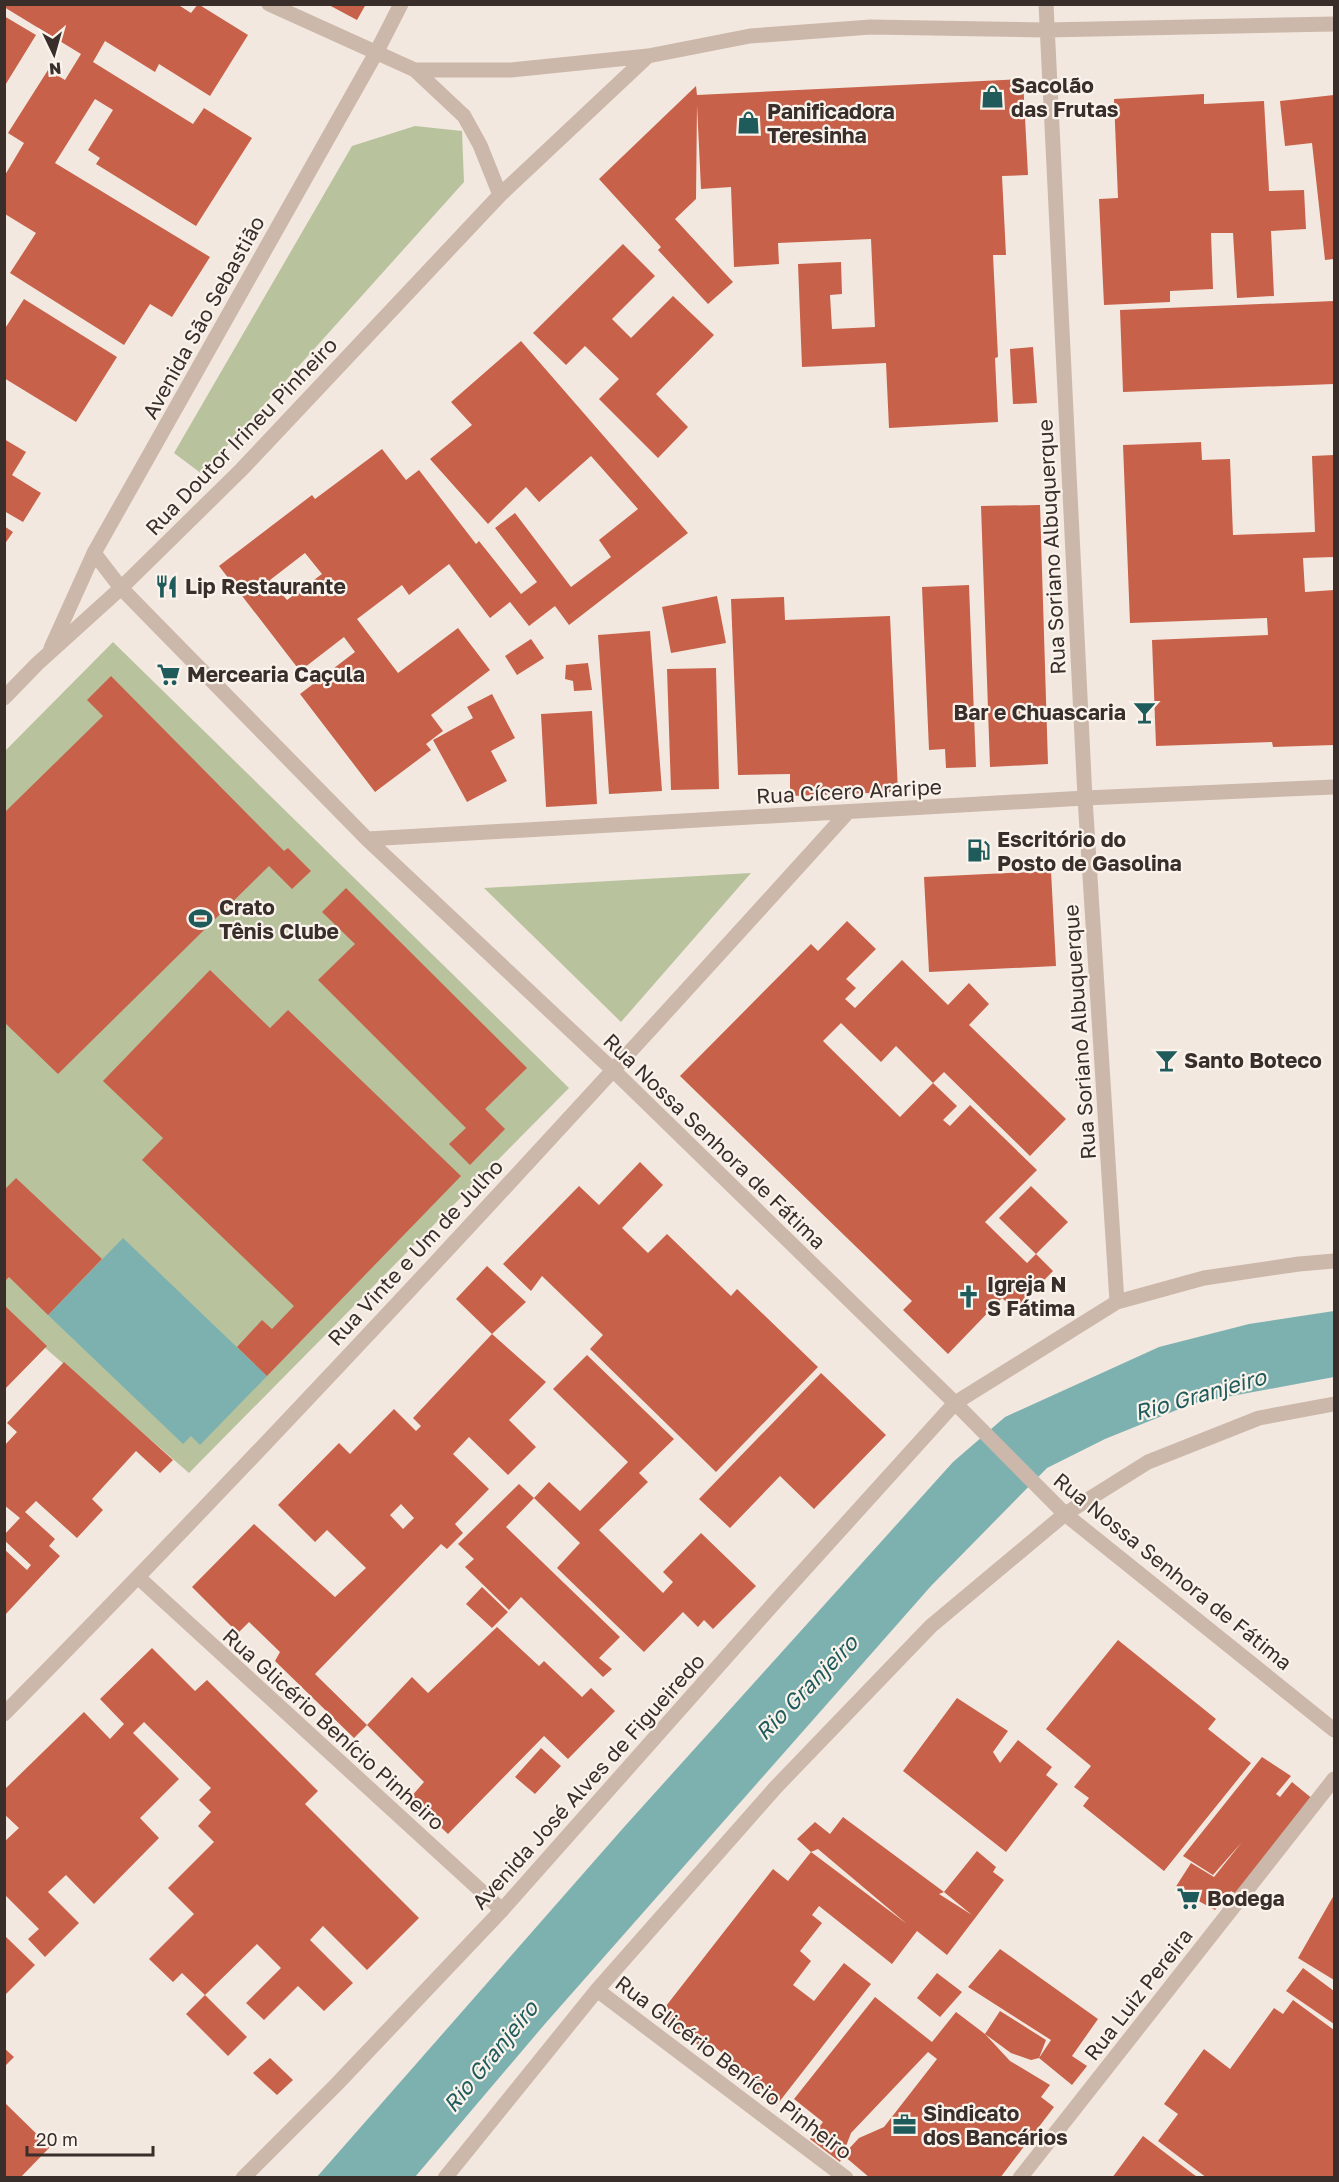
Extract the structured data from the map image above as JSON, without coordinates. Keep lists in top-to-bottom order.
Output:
{
  "streets": {
    "street": [
      "Avenida São Sebastião",
      "Rua Doutor Irineu Pinheiro",
      "Rua Soriano Albuquerque",
      "Rua Cícero Araripe",
      "Rua Nossa Senhora de Fátima",
      "Rua Vinte e Um de Julho",
      "Rua Glicério Benício Pinheiro",
      "Avenida José Alves de Figueiredo",
      "Rua Luiz Pereira"
    ]
  },
  "crossings": [
    ["Avenida São Sebastião", "Rua Doutor Irineu Pinheiro"],
    ["Avenida São Sebastião", "Rua Nossa Senhora de Fátima"],
    ["Rua Doutor Irineu Pinheiro", "Rua Nossa Senhora de Fátima"],
    ["Rua Soriano Albuquerque", "Rua Cícero Araripe"],
    ["Rua Soriano Albuquerque", "Avenida José Alves de Figueiredo"],
    ["Rua Cícero Araripe", "Rua Nossa Senhora de Fátima"],
    ["Rua Cícero Araripe", "Rua Vinte e Um de Julho"],
    ["Rua Nossa Senhora de Fátima", "Rua Vinte e Um de Julho"],
    ["Rua Nossa Senhora de Fátima", "Avenida José Alves de Figueiredo"],
    ["Rua Vinte e Um de Julho", "Rua Glicério Benício Pinheiro"],
    ["Rua Glicério Benício Pinheiro", "Avenida José Alves de Figueiredo"]
  ],
  "water": ["Rio Granjeiro"],
  "places": {
    "shop": ["Sacolão das Frutas", "Panificadora Teresinha"],
    "restaurant": ["Lip Restaurante"],
    "supermarket": ["Mercearia Caçula", "Bodega"],
    "bar": ["Bar e Chuascaria", "Santo Boteco"],
    "fuel station": ["Escritório do Posto de Gasolina"],
    "sports": ["Crato Tênis Clube"],
    "church": ["Igreja N S Fátima"],
    "office": ["Sindicato dos Bancários"]
  },
  "scale_bar": "20 m",
  "north": "bottom"
}
